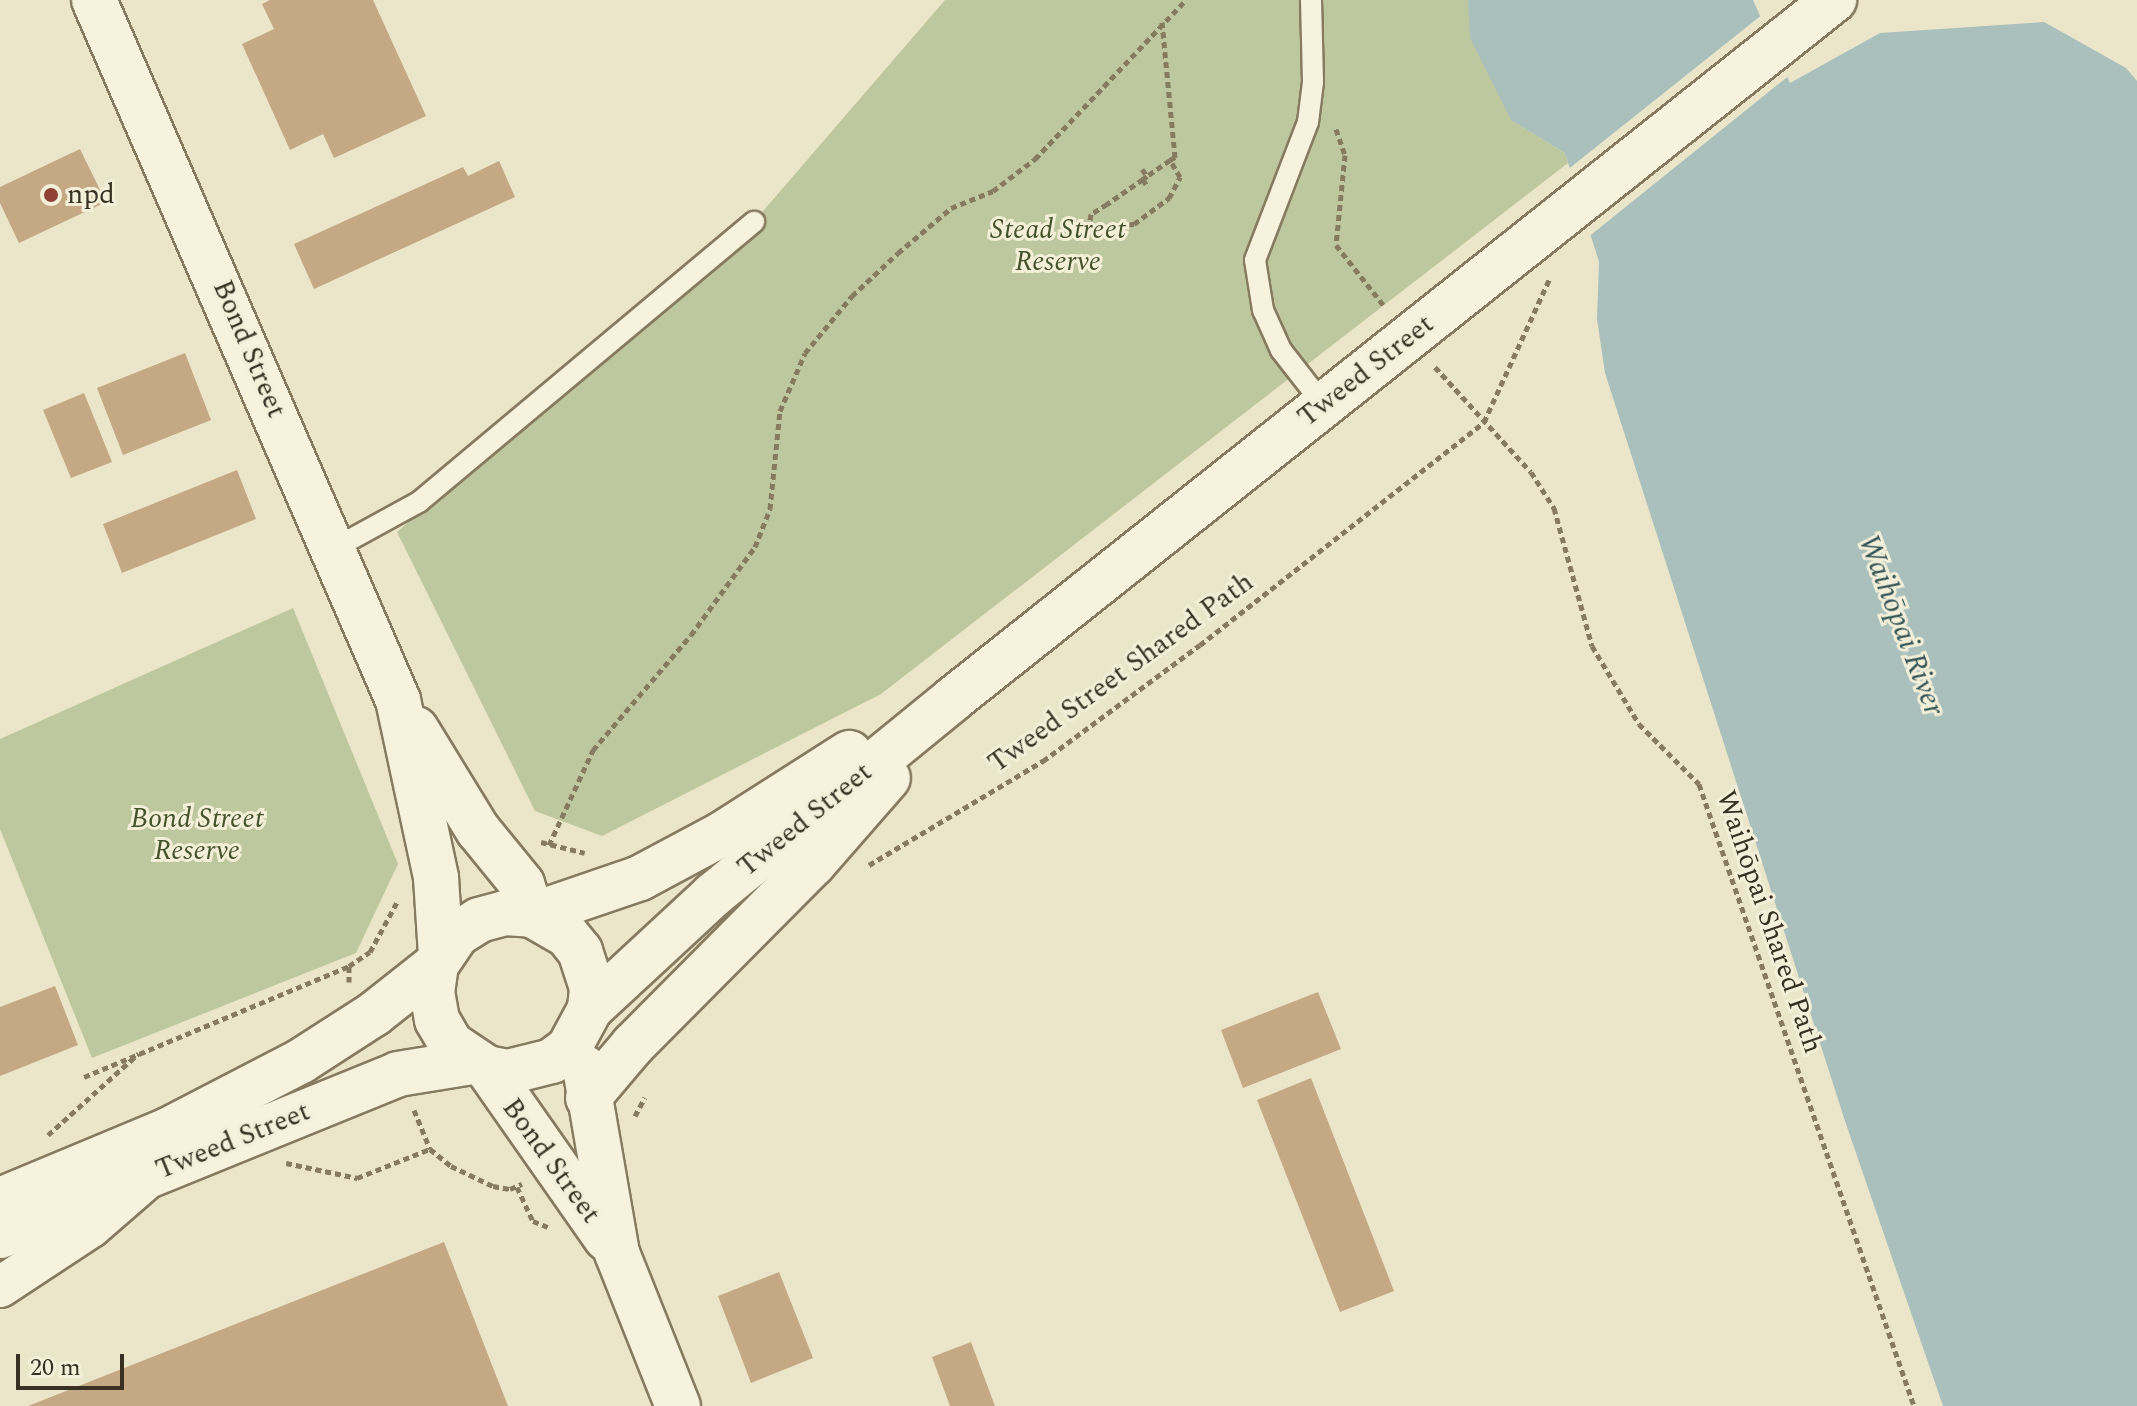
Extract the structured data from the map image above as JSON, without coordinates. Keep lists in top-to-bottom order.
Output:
{
  "streets": {
    "main road": ["Bond Street", "Tweed Street"],
    "path": ["Tweed Street Shared Path", "Waihōpai Shared Path"]
  },
  "crossings": [
    ["Bond Street", "Tweed Street"],
    ["Tweed Street", "Waihōpai Shared Path"],
    ["Tweed Street Shared Path", "Waihōpai Shared Path"]
  ],
  "water": ["Waihōpai River"],
  "parks": ["Stead Street Reserve", "Bond Street Reserve"],
  "places": ["npd"],
  "scale_bar": "20 m"
}
